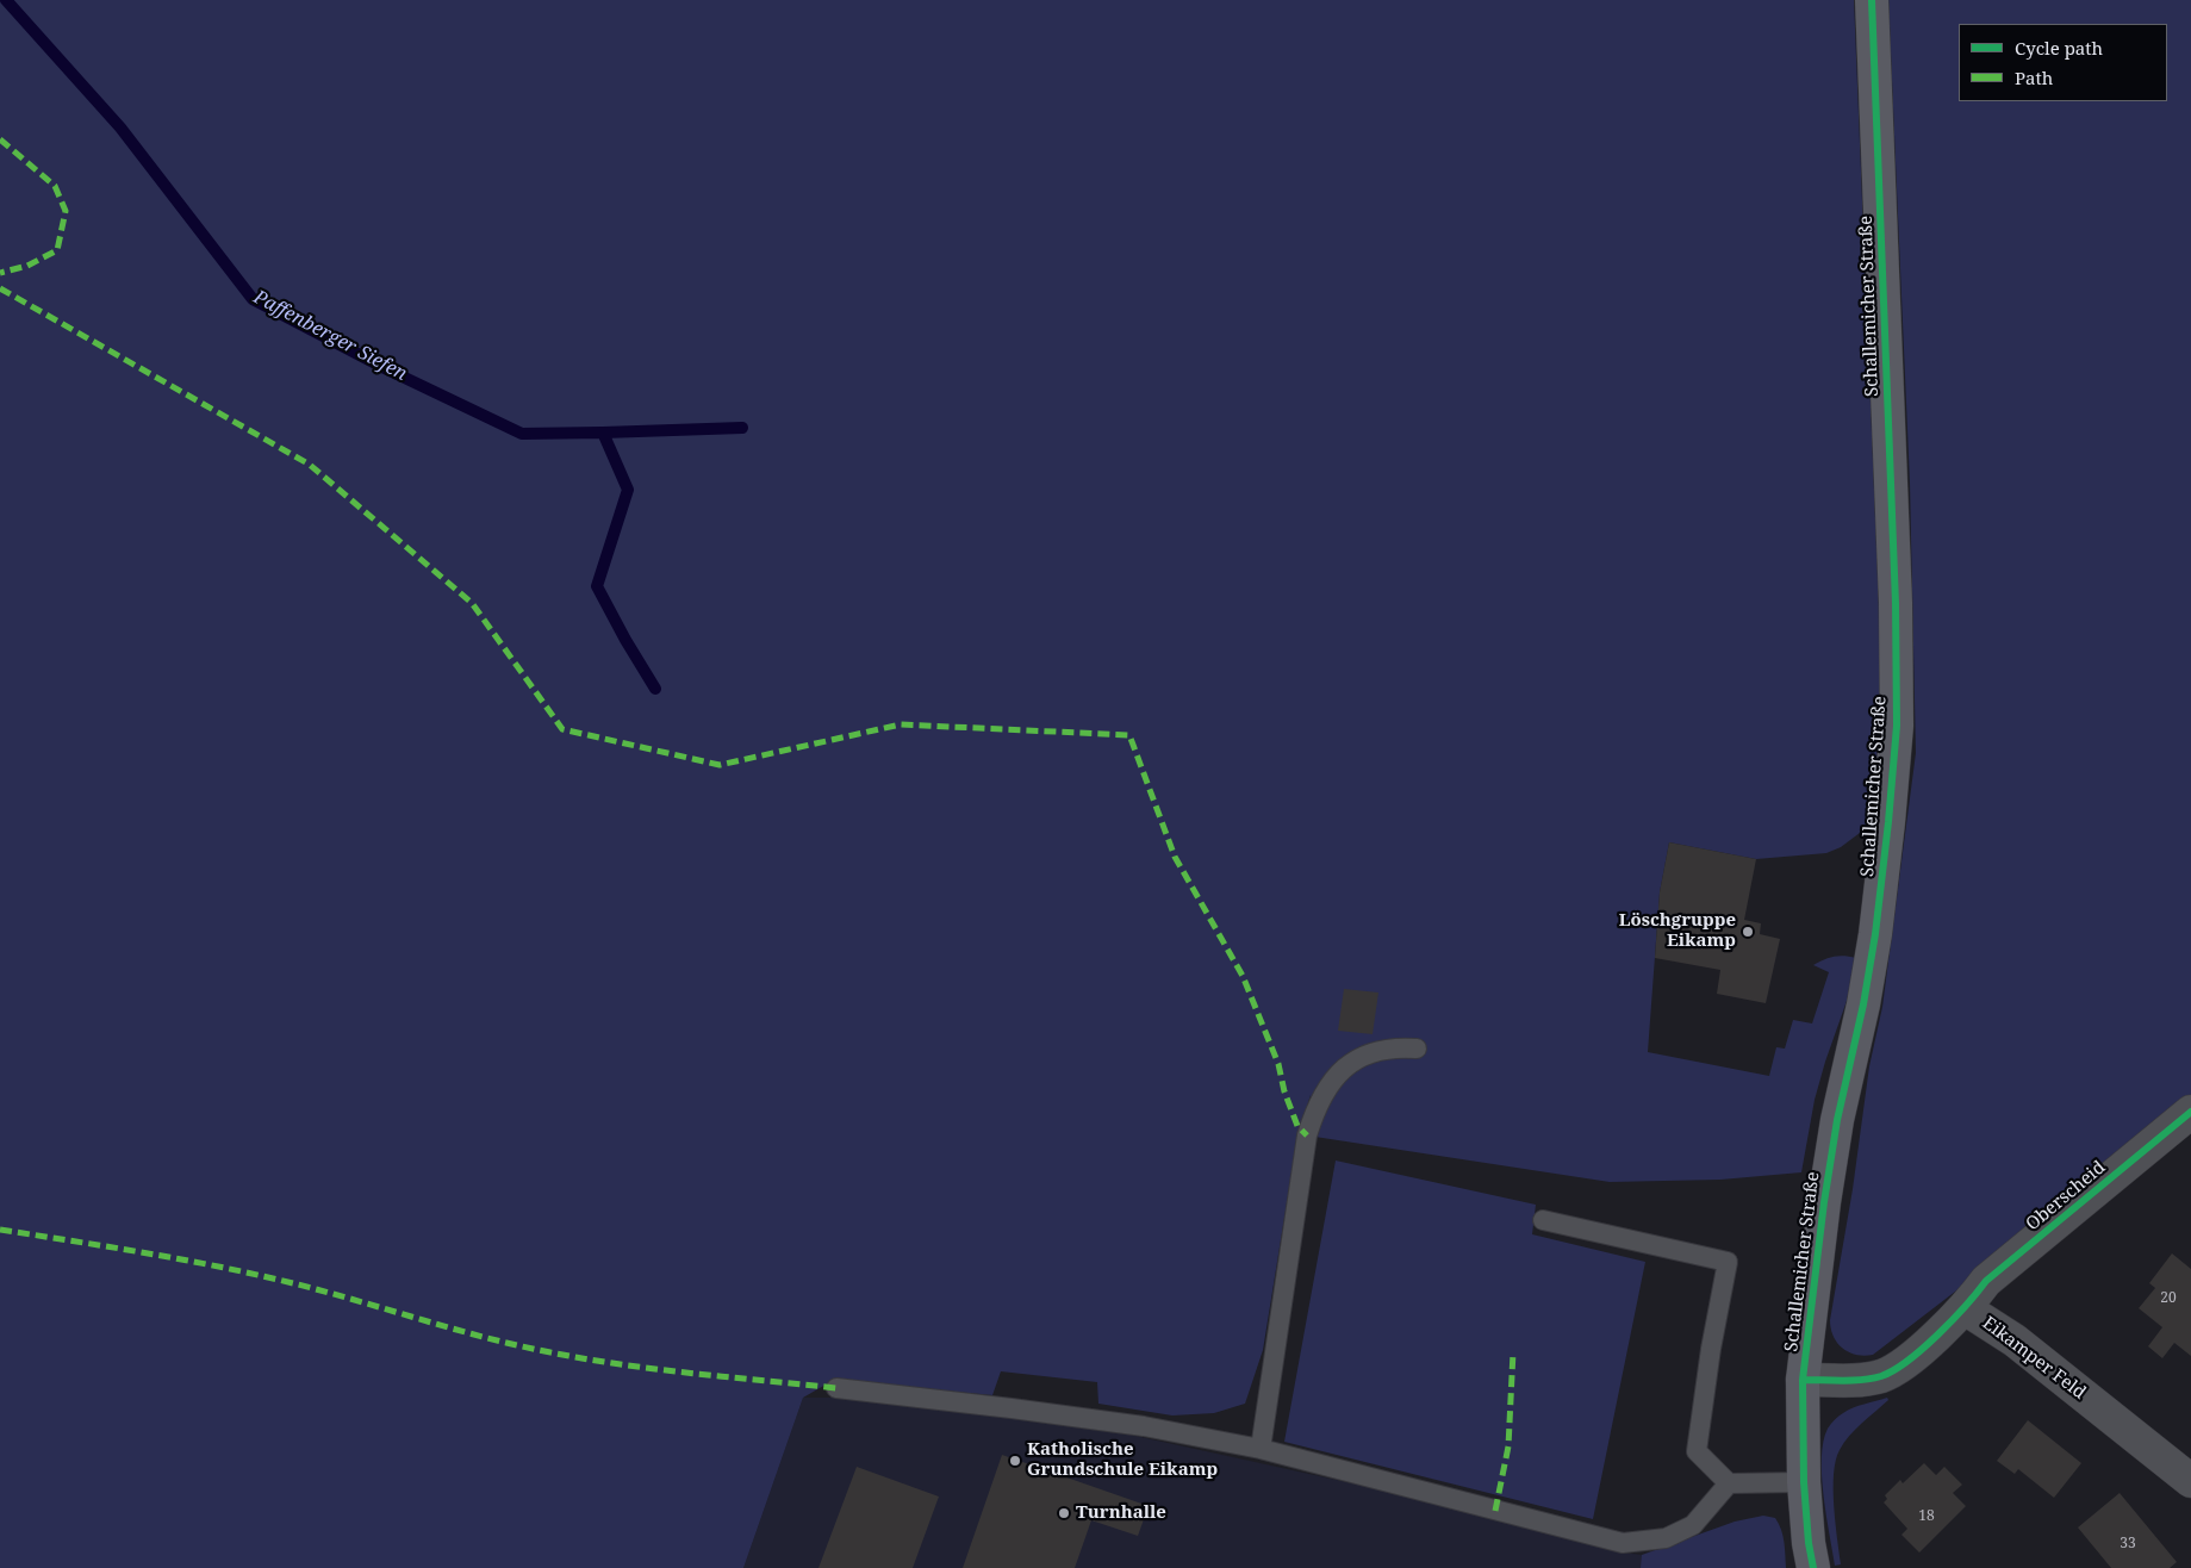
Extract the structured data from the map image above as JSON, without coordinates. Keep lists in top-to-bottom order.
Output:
{
  "streets": {
    "street": ["Schallemicher Straße", "Oberscheid", "Eikamper Feld"]
  },
  "crossings": [
    ["Schallemicher Straße", "Eikamper Feld"],
    ["Oberscheid", "Eikamper Feld"]
  ],
  "water": ["Paffenberger Siefen"],
  "places": ["Löschgruppe Eikamp", "Katholische Grundschule Eikamp", "Turnhalle"],
  "house_numbers": ["20", "18", "33"],
  "legend": ["Cycle path", "Path"]
}
